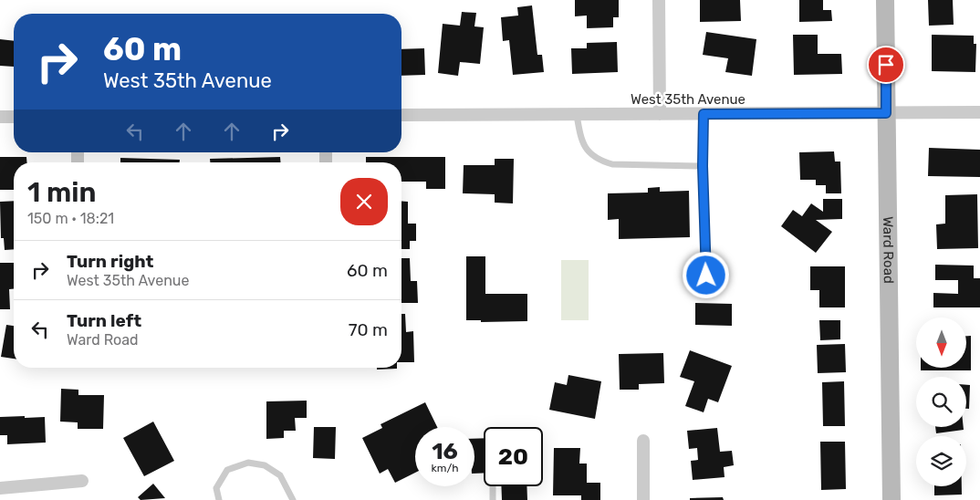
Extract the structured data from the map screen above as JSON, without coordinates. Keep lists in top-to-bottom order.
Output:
{
  "streets": {
    "street": ["West 35th Avenue", "Ward Road"]
  },
  "crossings": [
    ["West 35th Avenue", "Ward Road"]
  ],
  "north": "bottom",
  "page": {
    "turn": ["60 m", "West 35th Avenue"],
    "heading": ["1 min", "150 m · 18:21"],
    "list": [
      {
        "name": "Turn right",
        "note": "West 35th Avenue",
        "value": "60 m"
      },
      {
        "name": "Turn left",
        "note": "Ward Road",
        "value": "70 m"
      }
    ],
    "speed": "16 km/h",
    "limit": "20"
  }
}
